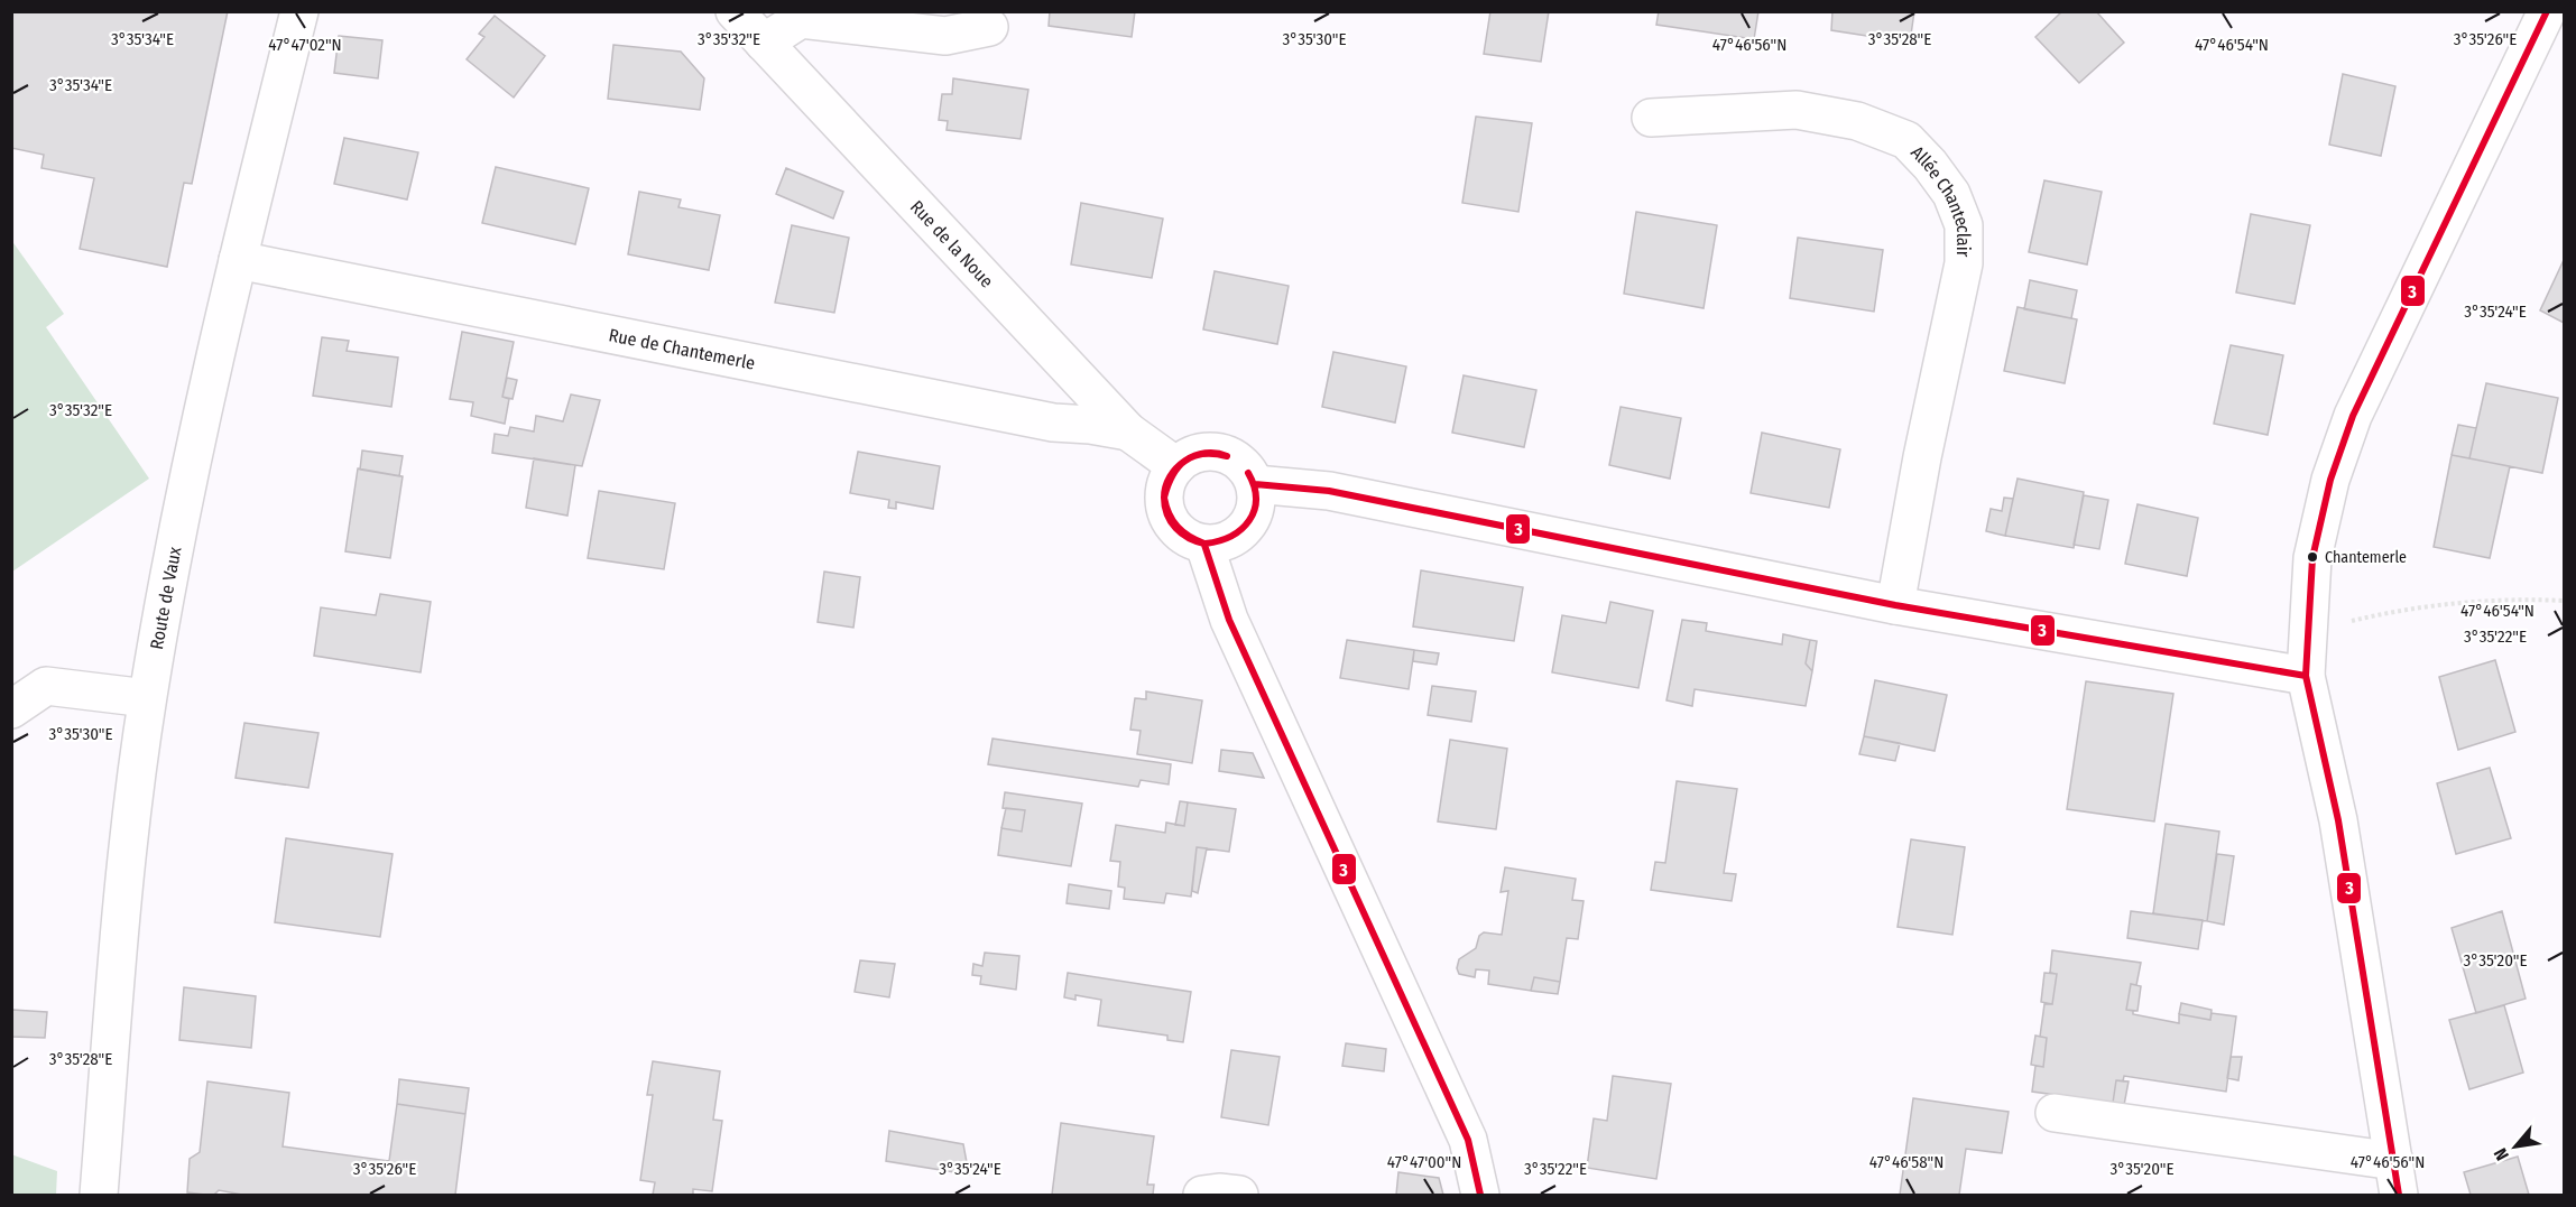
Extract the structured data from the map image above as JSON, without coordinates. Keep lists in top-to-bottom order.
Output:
{
  "streets": {
    "street": [
      "Allée Chanteclair",
      "Rue de la Noue",
      "Rue de Chantemerle",
      "Route de Vaux"
    ]
  },
  "crossings": [
    ["Rue de la Noue", "Rue de Chantemerle"],
    ["Rue de Chantemerle", "Route de Vaux"]
  ],
  "places": ["Chantemerle"],
  "lines": ["transit line 3"],
  "north": "bottom left",
  "coordinates": [
    "3°35'34\"E",
    "3°35'32\"E",
    "3°35'30\"E",
    "3°35'28\"E",
    "3°35'26\"E",
    "47°47'02\"N",
    "47°46'56\"N",
    "47°46'54\"N",
    "3°35'24\"E",
    "3°35'22\"E",
    "3°35'20\"E",
    "47°47'00\"N",
    "47°46'58\"N"
  ]
}
